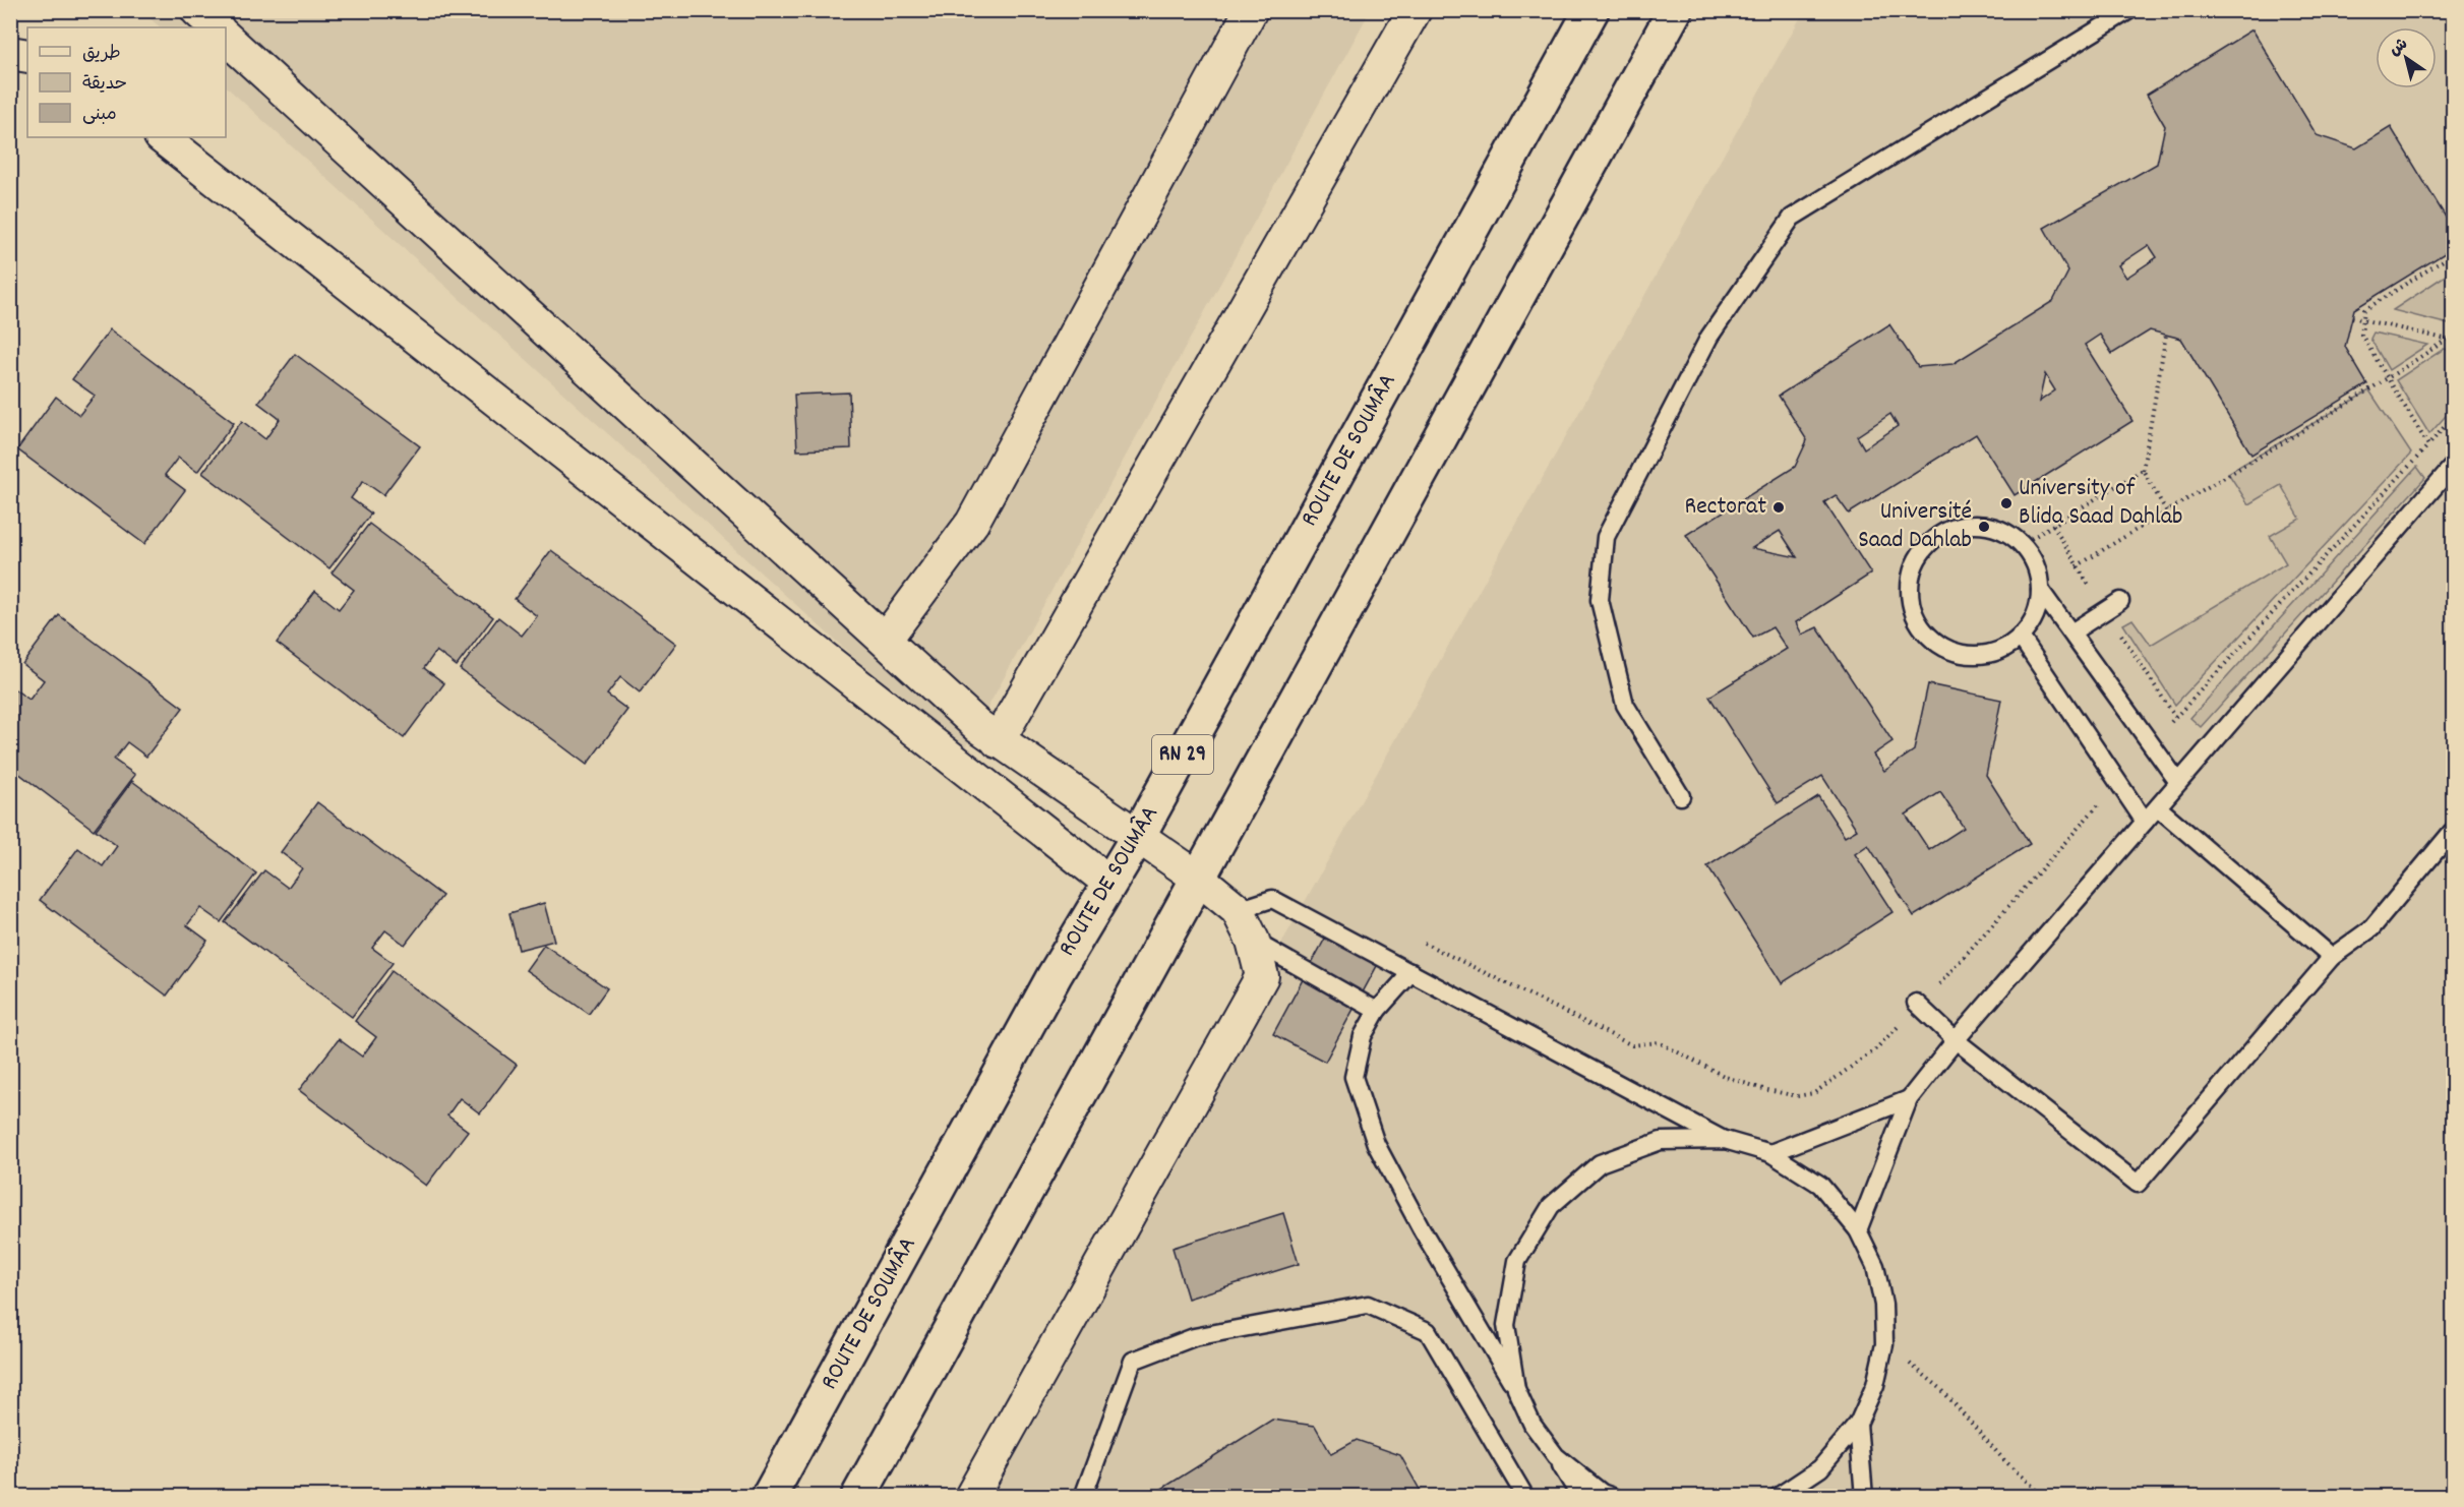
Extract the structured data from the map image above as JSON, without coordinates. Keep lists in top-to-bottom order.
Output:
{
  "streets": {
    "highway": ["ROUTE DE SOUMÂA", "RN 29"]
  },
  "places": ["University of Blida Saad Dahlab", "Rectorat", "Université Saad Dahlab"],
  "legend": ["طريق", "حديقة", "مبنى"],
  "north": "top left"
}
